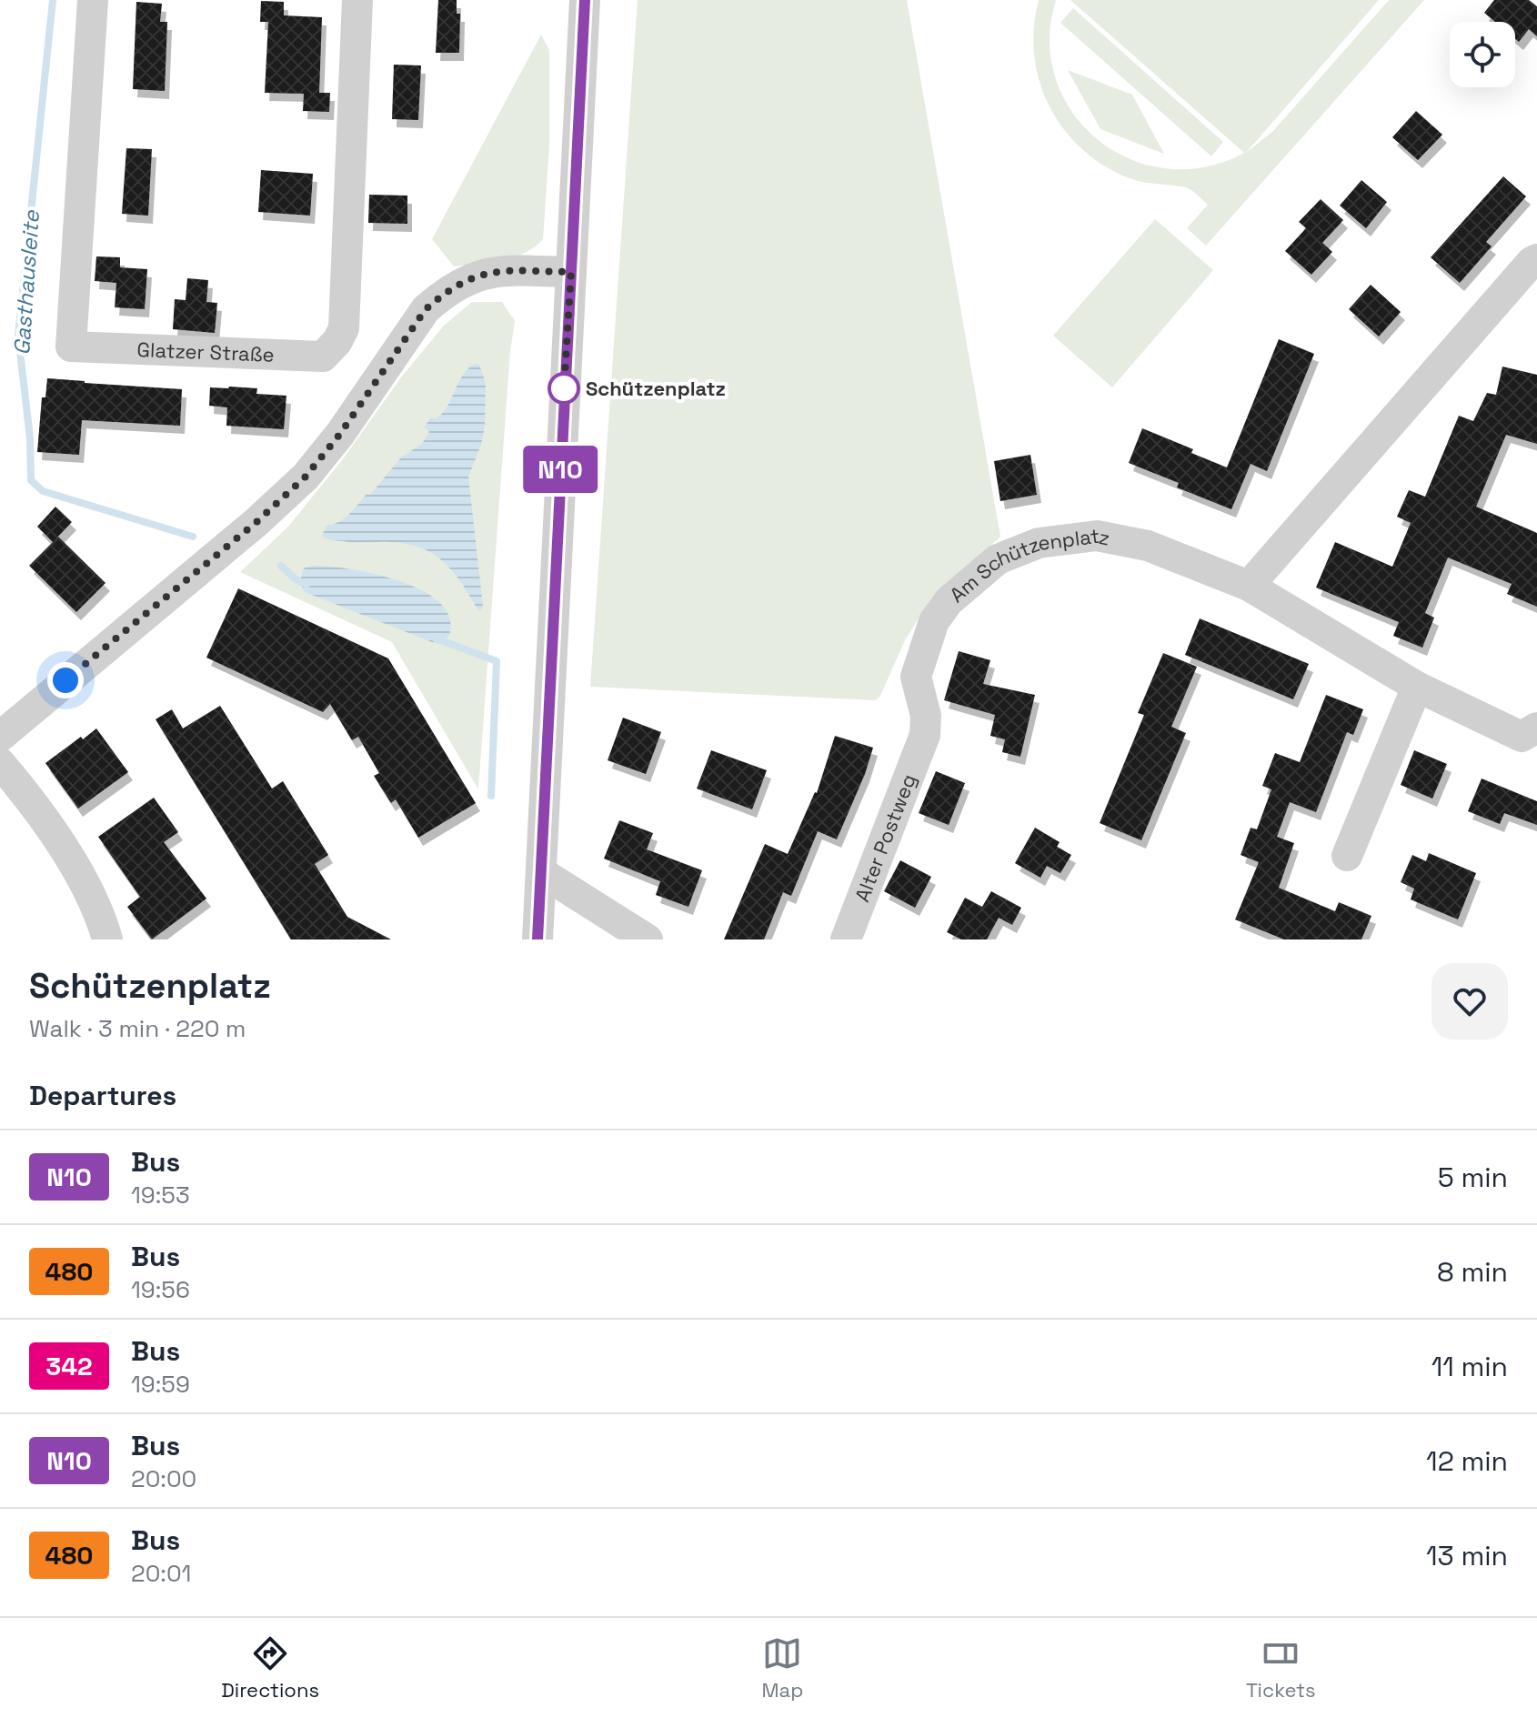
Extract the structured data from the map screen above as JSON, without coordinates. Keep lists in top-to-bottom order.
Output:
{
  "streets": {
    "street": ["Glatzer Straße", "Am Schützenplatz", "Alter Postweg"]
  },
  "crossings": [
    ["Am Schützenplatz", "Alter Postweg"]
  ],
  "water": ["Gasthausleite"],
  "places": ["Schützenplatz"],
  "lines": ["bus line N10"],
  "page": {
    "on_map": "N10",
    "heading": [
      ["Schützenplatz", "Walk · 3 min · 220 m"],
      "Departures"
    ],
    "list": [
      {
        "mark": "N10",
        "name": "Bus",
        "note": "19:53",
        "value": "5 min"
      },
      {
        "mark": "480",
        "name": "Bus",
        "note": "19:56",
        "value": "8 min"
      },
      {
        "mark": "342",
        "name": "Bus",
        "note": "19:59",
        "value": "11 min"
      },
      {
        "mark": "N10",
        "name": "Bus",
        "note": "20:00",
        "value": "12 min"
      },
      {
        "mark": "480",
        "name": "Bus",
        "note": "20:01",
        "value": "13 min"
      }
    ],
    "tabs": ["Directions", "Map", "Tickets"]
  }
}
